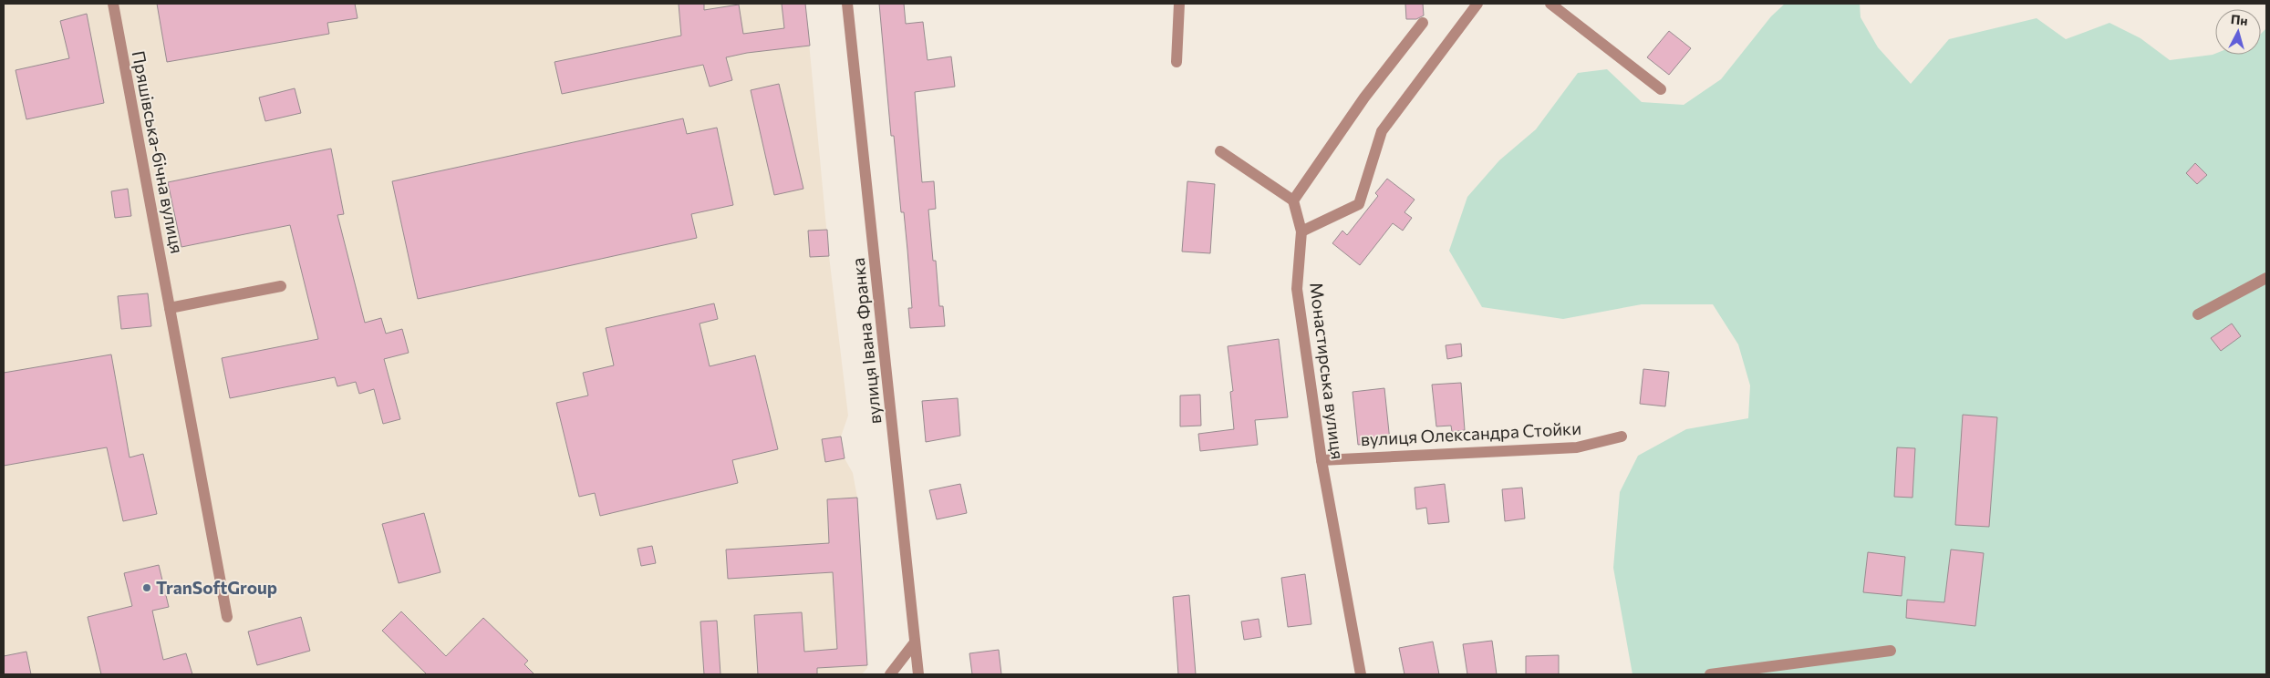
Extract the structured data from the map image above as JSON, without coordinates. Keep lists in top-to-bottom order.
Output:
{
  "streets": {
    "street": [
      "Пряшівська-бічна вулиця",
      "вулиця Івана Франка",
      "Монастирська вулиця",
      "вулиця Олександра Стойки"
    ]
  },
  "crossings": [
    ["Монастирська вулиця", "вулиця Олександра Стойки"]
  ],
  "places": ["TranSoftGroup"],
  "north": "top"
}
